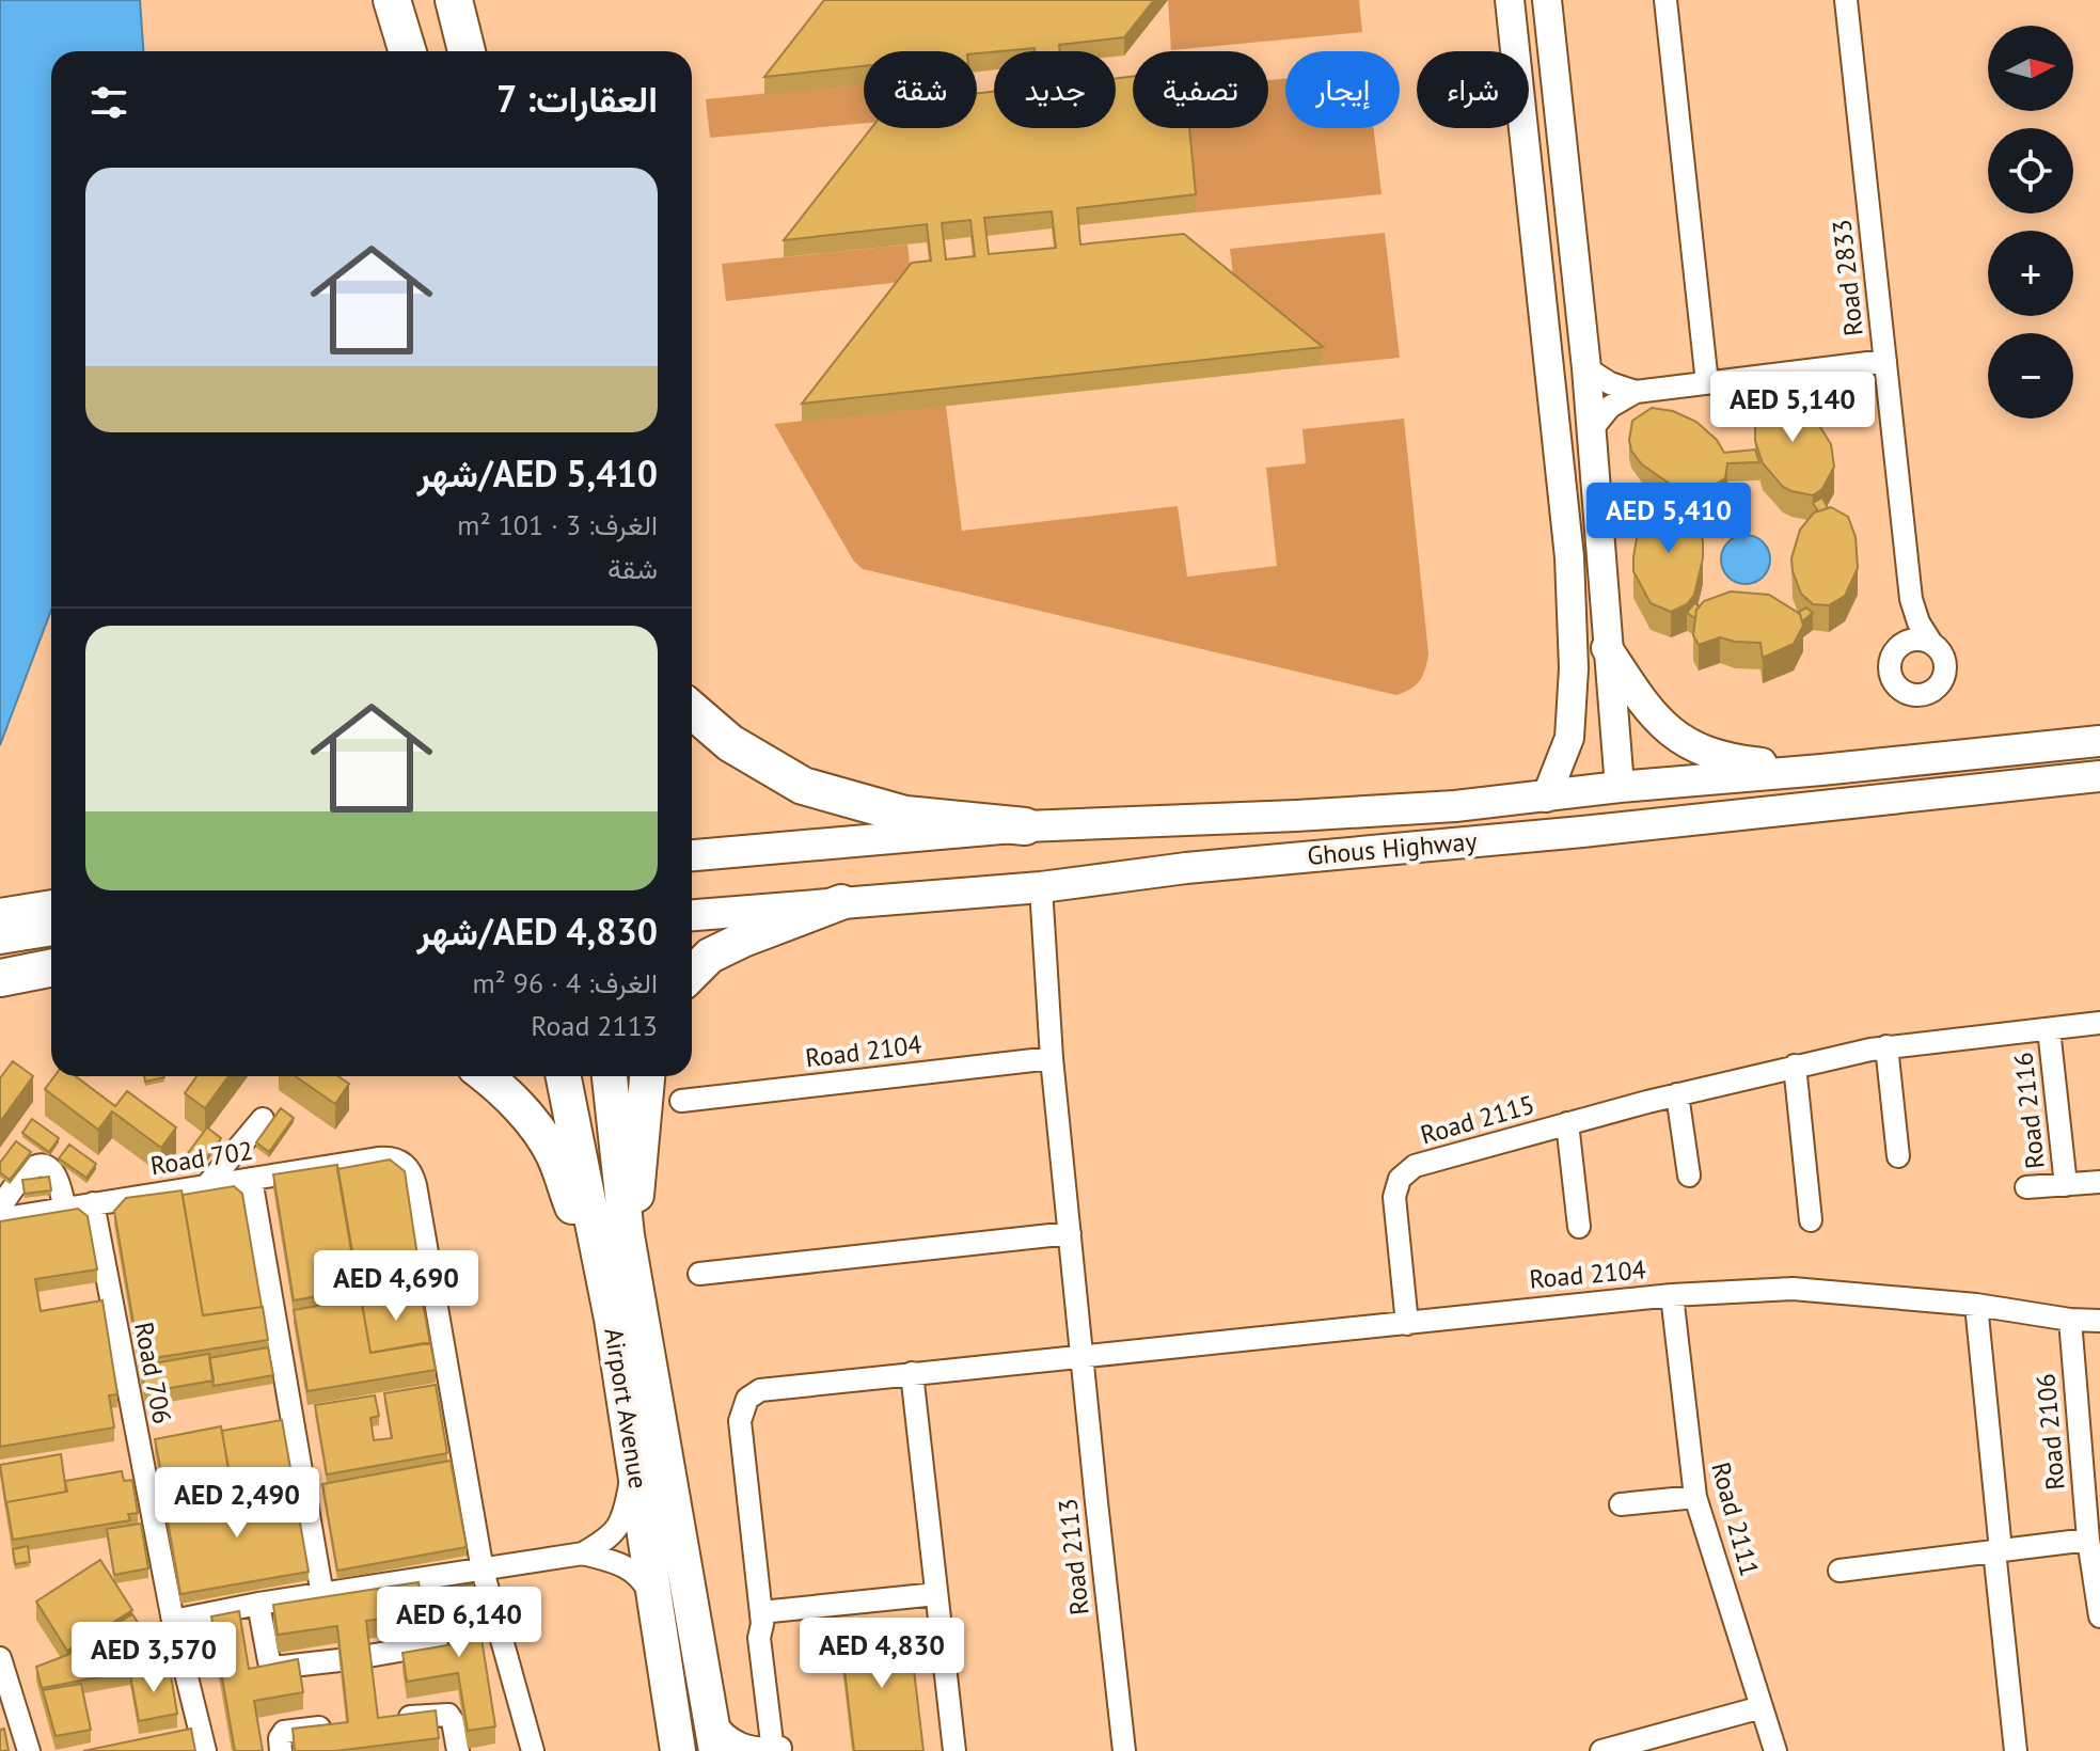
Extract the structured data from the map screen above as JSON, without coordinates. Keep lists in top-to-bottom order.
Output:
{
  "streets": {
    "main road": ["Ghous Highway", "Airport Avenue"],
    "street": [
      "Road 2833",
      "Road 2104",
      "Road 2116",
      "Road 2115",
      "Road 702",
      "Road 706",
      "Road 2106",
      "Road 2111",
      "Road 2113"
    ]
  },
  "crossings": [
    ["Road 2104", "Road 2115"],
    ["Road 2104", "Road 2106"],
    ["Road 2104", "Road 2111"],
    ["Road 2104", "Road 2113"],
    ["Road 2116", "Road 2115"],
    ["Road 702", "Road 706"]
  ],
  "north": "right",
  "page": {
    "map_buttons": ["+", "−"],
    "chip": [
      "شراء",
      "إيجار",
      "تصفية",
      "جديد",
      "شقة"
    ],
    "heading": "العقارات: 7",
    "list": [
      {
        "name": "AED 5,410/شهر",
        "note": "الغرف: 3 · 101 m² · شقة"
      },
      {
        "name": "AED 4,830/شهر",
        "note": "الغرف: 4 · 96 m² · Road 2113"
      }
    ],
    "price": [
      "AED 5,140",
      "AED 5,410",
      "AED 4,690",
      "AED 2,490",
      "AED 6,140",
      "AED 4,830",
      "AED 3,570"
    ]
  }
}
